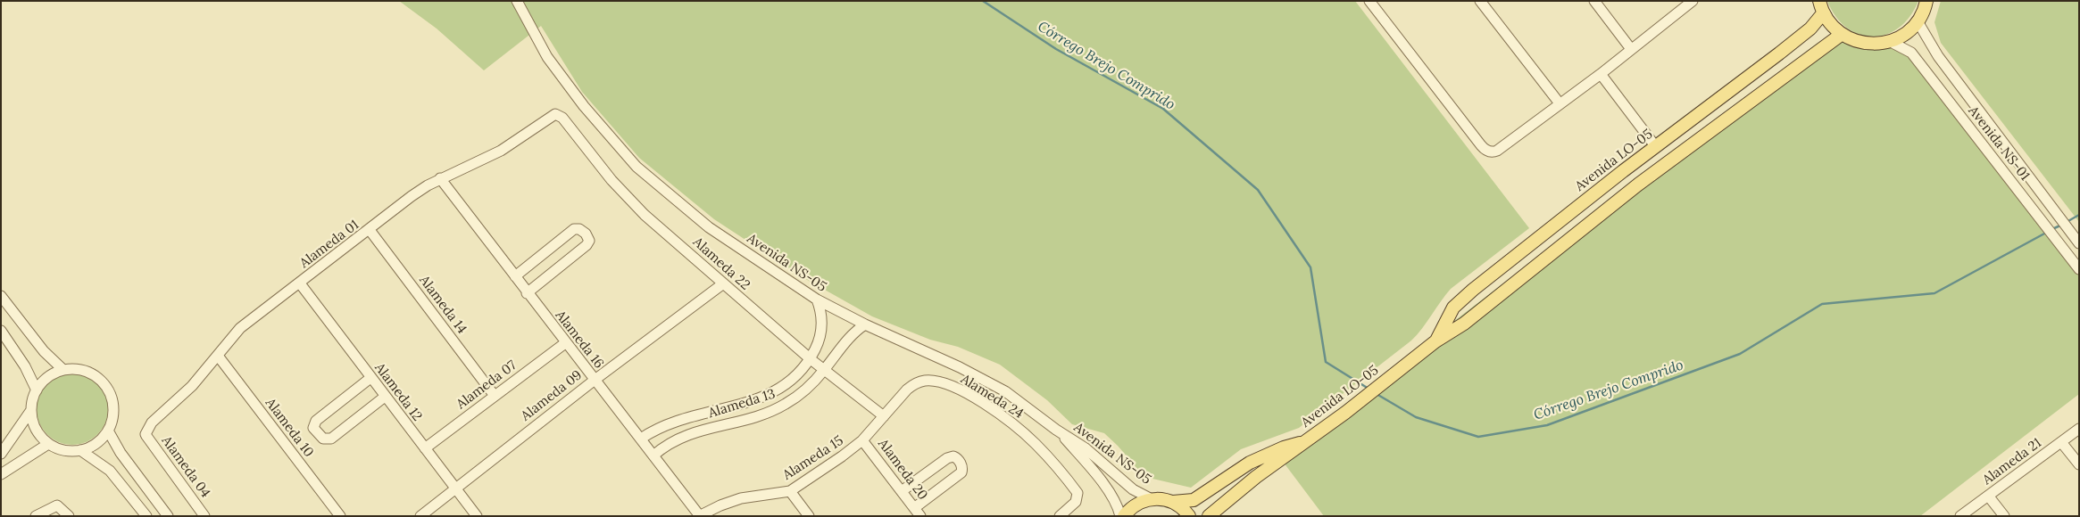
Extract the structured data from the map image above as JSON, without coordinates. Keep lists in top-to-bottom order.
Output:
{
  "streets": {
    "main road": ["Avenida LO-05"],
    "street": [
      "Avenida NS-01",
      "Alameda 01",
      "Avenida NS-05",
      "Alameda 22",
      "Alameda 14",
      "Alameda 16",
      "Alameda 07",
      "Alameda 12",
      "Alameda 09",
      "Alameda 24",
      "Alameda 13",
      "Alameda 10",
      "Alameda 15",
      "Alameda 21",
      "Alameda 04",
      "Alameda 20"
    ]
  },
  "crossings": [
    ["Avenida LO-05", "Avenida NS-05"],
    ["Alameda 01", "Alameda 22"],
    ["Alameda 01", "Alameda 14"],
    ["Alameda 01", "Alameda 16"],
    ["Alameda 01", "Alameda 12"],
    ["Alameda 01", "Alameda 10"],
    ["Alameda 01", "Alameda 04"],
    ["Avenida NS-05", "Alameda 13"],
    ["Alameda 22", "Alameda 09"],
    ["Alameda 22", "Alameda 13"],
    ["Alameda 22", "Alameda 15"],
    ["Alameda 14", "Alameda 07"],
    ["Alameda 16", "Alameda 07"],
    ["Alameda 16", "Alameda 09"],
    ["Alameda 16", "Alameda 13"],
    ["Alameda 16", "Alameda 15"],
    ["Alameda 07", "Alameda 12"],
    ["Alameda 12", "Alameda 09"],
    ["Alameda 24", "Alameda 15"],
    ["Alameda 15", "Alameda 20"]
  ],
  "water": ["Córrego Brejo Comprido"]
}
